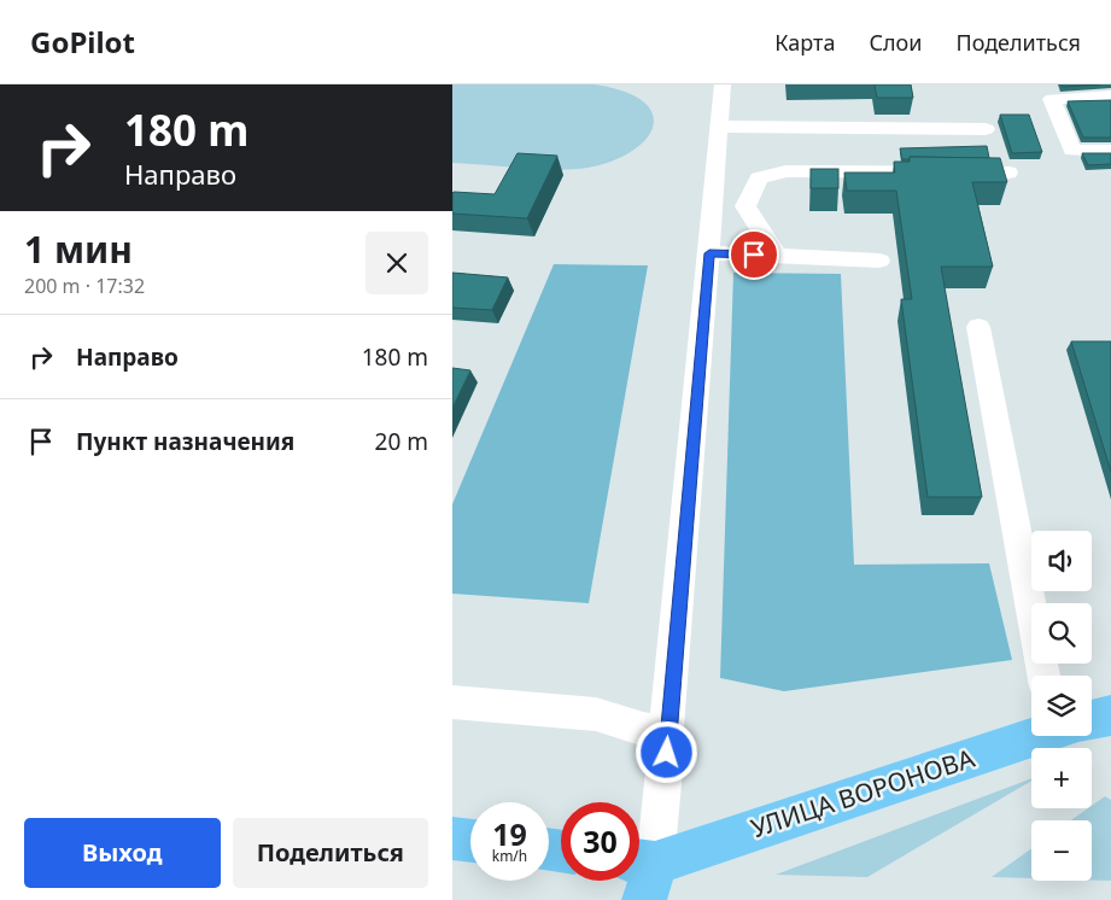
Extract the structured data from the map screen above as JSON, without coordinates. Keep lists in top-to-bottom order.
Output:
{
  "streets": {
    "main road": ["УЛИЦА ВОРОНОВА"]
  },
  "page": {
    "header": "GoPilot",
    "nav": ["Карта", "Слои", "Поделиться"],
    "turn": ["180 m", "Направо"],
    "heading": ["1 мин", "200 m · 17:32"],
    "list": [
      {
        "name": "Направо",
        "value": "180 m"
      },
      {
        "name": "Пункт назначения",
        "value": "20 m"
      }
    ],
    "map_buttons": ["+", "−"],
    "speed": "19 km/h",
    "limit": "30",
    "buttons": ["Выход", "Поделиться"]
  }
}
